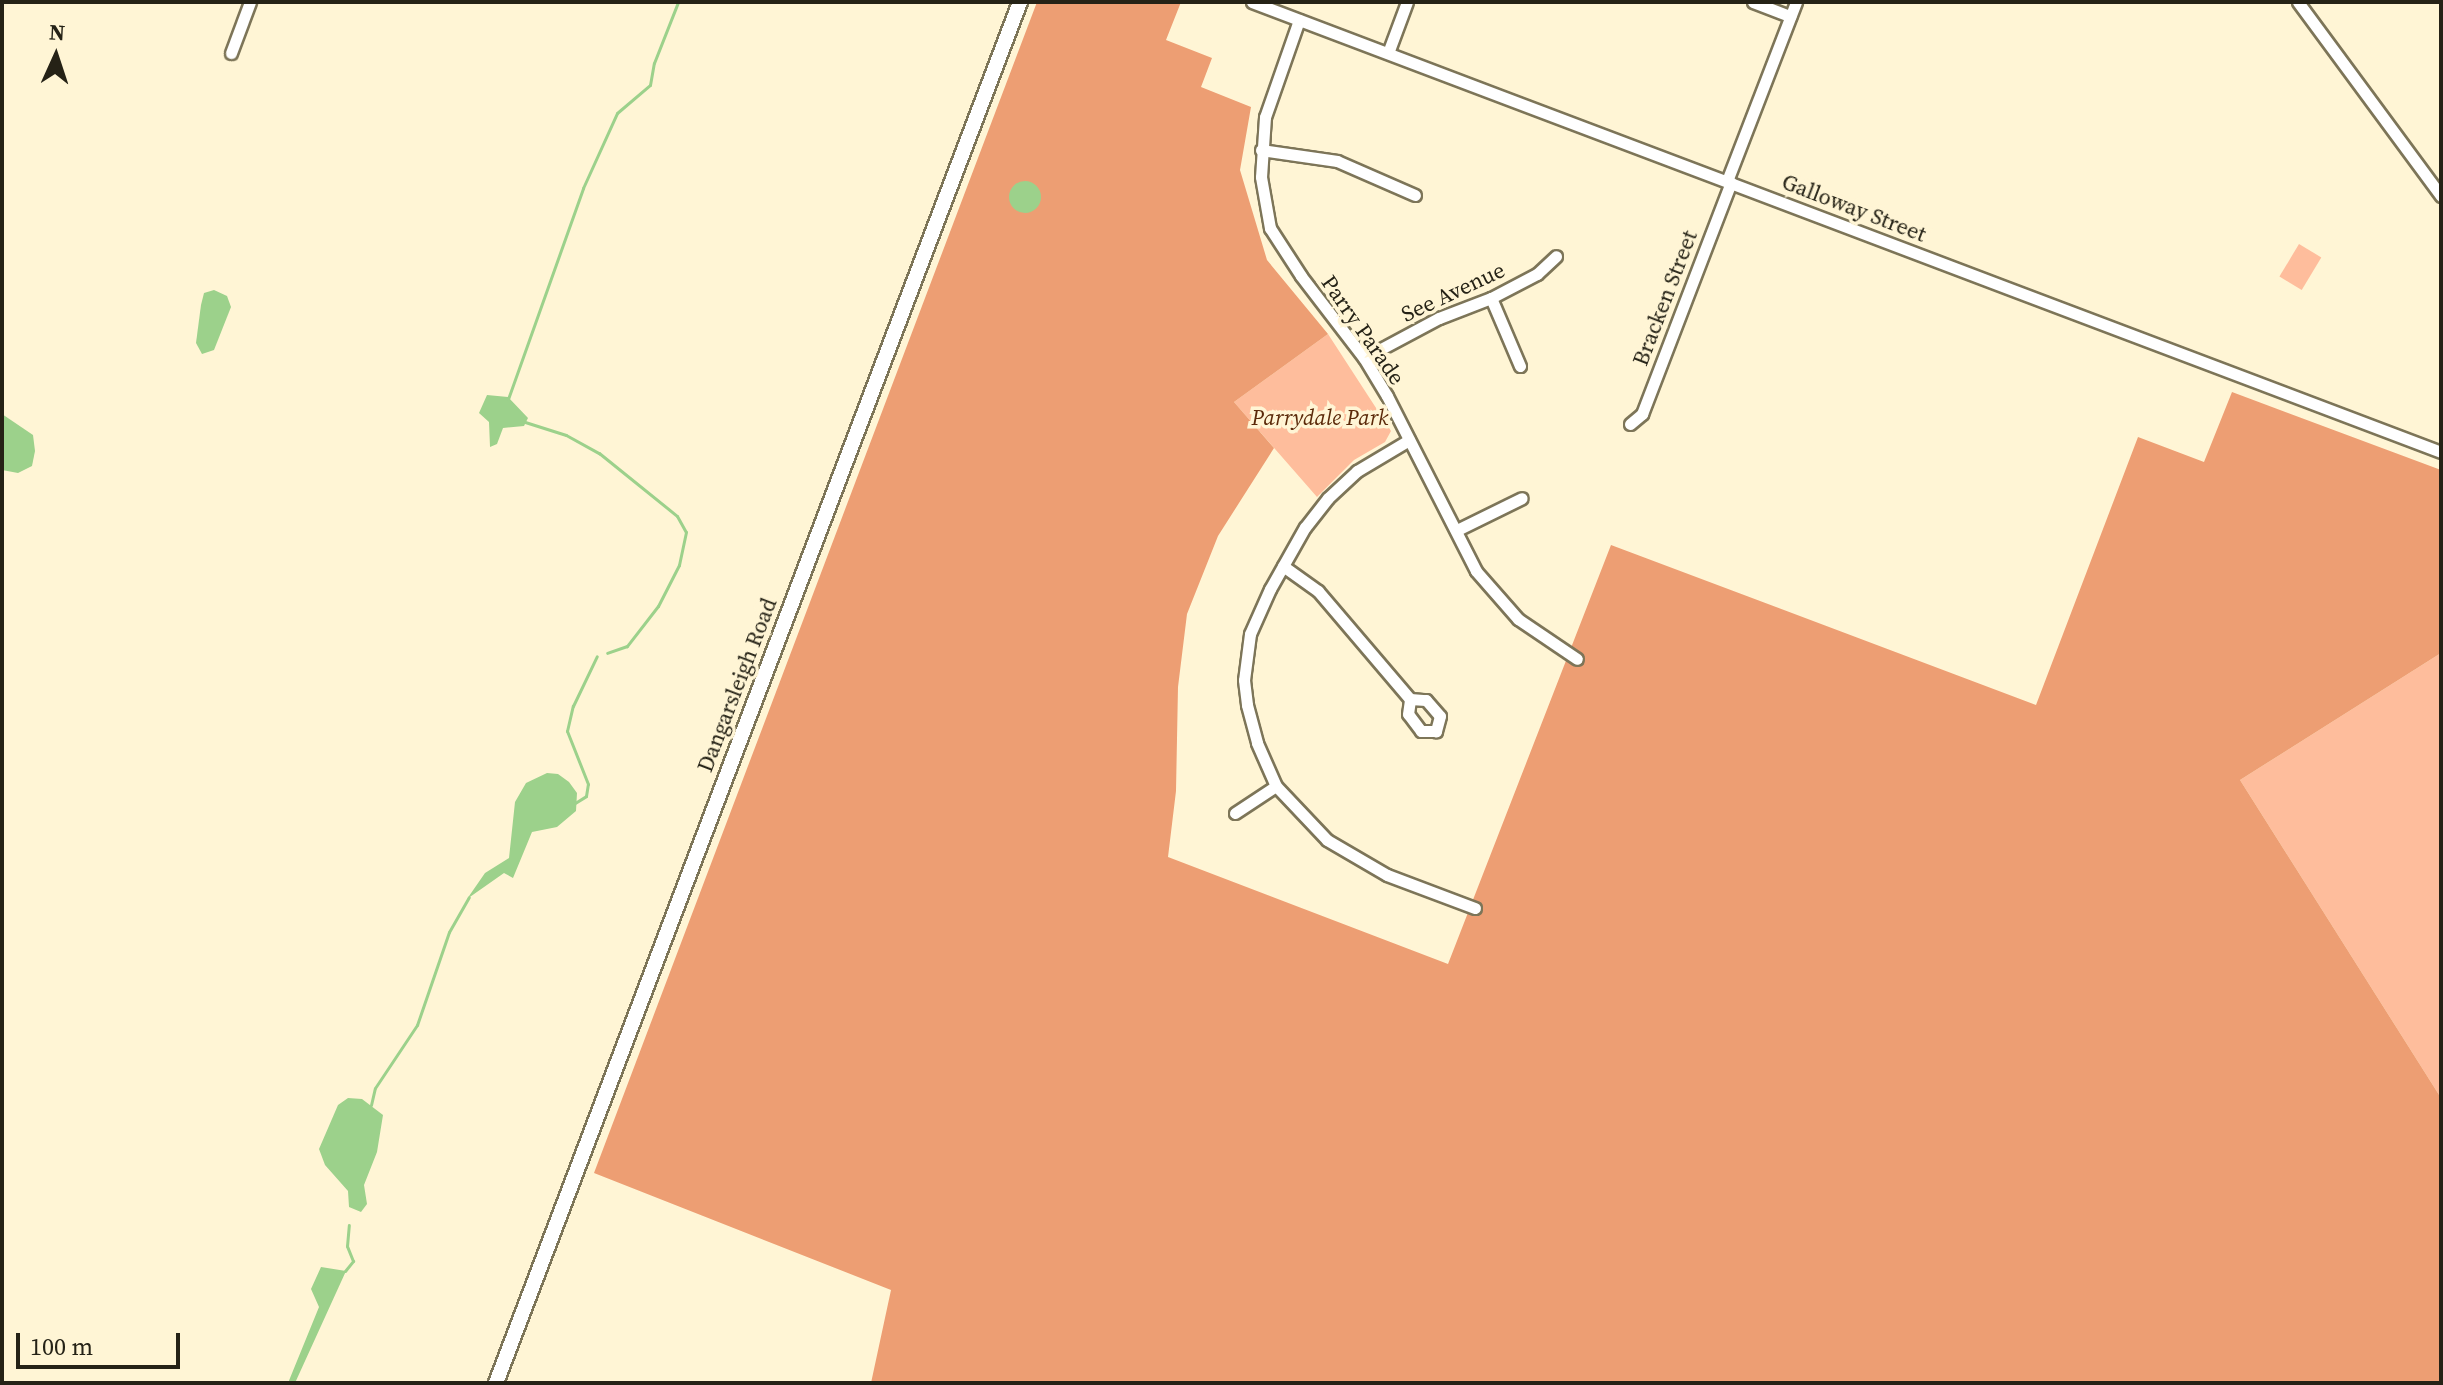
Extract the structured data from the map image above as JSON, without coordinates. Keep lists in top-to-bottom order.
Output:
{
  "streets": {
    "street": [
      "Galloway Street",
      "See Avenue",
      "Bracken Street",
      "Parry Parade",
      "Dangarsleigh Road"
    ]
  },
  "crossings": [
    ["Galloway Street", "Bracken Street"],
    ["Galloway Street", "Parry Parade"],
    ["See Avenue", "Parry Parade"]
  ],
  "parks": ["Parrydale Park"],
  "scale_bar": "100 m",
  "north": "top"
}
